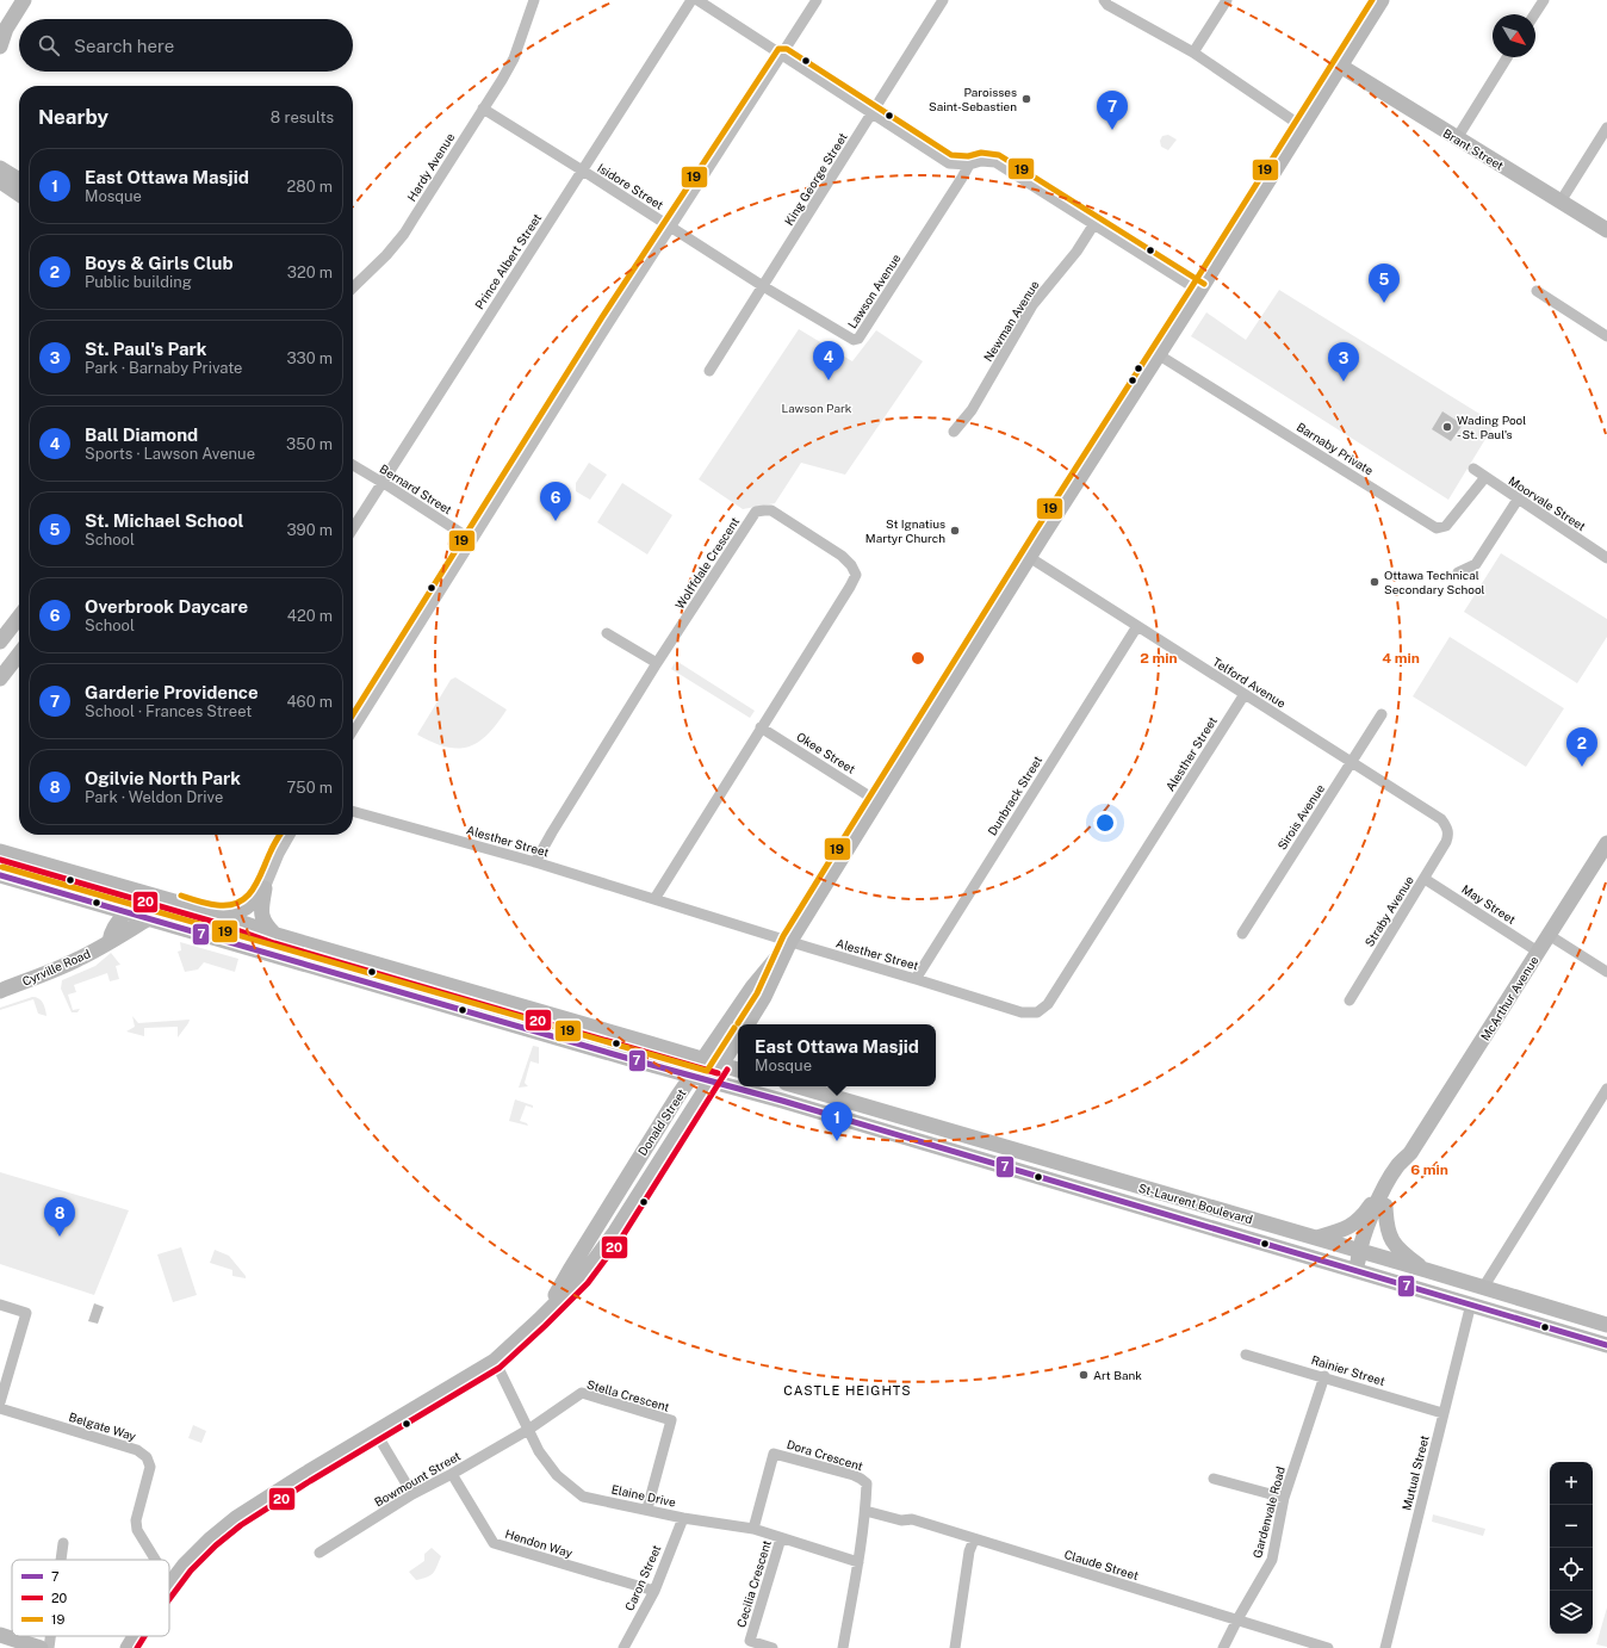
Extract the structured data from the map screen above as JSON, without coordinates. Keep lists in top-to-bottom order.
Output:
{
  "streets": {
    "main road": [
      "Brant Street",
      "Cyrville Road",
      "McArthur Avenue",
      "Donald Street",
      "St-Laurent Boulevard"
    ],
    "street": [
      "Hardy Avenue",
      "King George Street",
      "Isidore Street",
      "Prince Albert Street",
      "Lawson Avenue",
      "Newman Avenue",
      "Barnaby Private",
      "Bernard Street",
      "Moorvale Street",
      "Wolffdale Crescent",
      "Telford Avenue",
      "Okee Street",
      "Alesther Street",
      "Dunbrack Street",
      "Sirois Avenue",
      "May Street",
      "Straby Avenue",
      "Rainier Street",
      "Stella Crescent",
      "Belgate Way",
      "Dora Crescent",
      "Mutual Street",
      "Bowmount Street",
      "Elaine Drive",
      "Gardenvale Road",
      "Hendon Way",
      "Claude Street",
      "Caron Street",
      "Cecilia Crescent"
    ]
  },
  "crossings": [
    ["Brant Street", "Donald Street"],
    ["Hardy Avenue", "Isidore Street"],
    ["King George Street", "Isidore Street"],
    ["King George Street", "Lawson Avenue"],
    ["Isidore Street", "Prince Albert Street"],
    ["Isidore Street", "Lawson Avenue"],
    ["Prince Albert Street", "Bernard Street"],
    ["Barnaby Private", "Moorvale Street"],
    ["Barnaby Private", "Donald Street"],
    ["Wolffdale Crescent", "Okee Street"],
    ["Wolffdale Crescent", "Alesther Street"],
    ["Telford Avenue", "Alesther Street"],
    ["Telford Avenue", "Dunbrack Street"],
    ["Telford Avenue", "Sirois Avenue"],
    ["Telford Avenue", "Straby Avenue"],
    ["Telford Avenue", "Donald Street"],
    ["Okee Street", "Donald Street"],
    ["Alesther Street", "Dunbrack Street"],
    ["Alesther Street", "Donald Street"],
    ["May Street", "Straby Avenue"],
    ["May Street", "McArthur Avenue"],
    ["Cyrville Road", "St-Laurent Boulevard"],
    ["McArthur Avenue", "St-Laurent Boulevard"],
    ["Donald Street", "St-Laurent Boulevard"],
    ["Donald Street", "Elaine Drive"],
    ["St-Laurent Boulevard", "Mutual Street"],
    ["Rainier Street", "Mutual Street"],
    ["Rainier Street", "Gardenvale Road"],
    ["Stella Crescent", "Bowmount Street"],
    ["Stella Crescent", "Elaine Drive"],
    ["Dora Crescent", "Elaine Drive"],
    ["Dora Crescent", "Claude Street"],
    ["Bowmount Street", "Elaine Drive"],
    ["Bowmount Street", "Hendon Way"],
    ["Elaine Drive", "Caron Street"],
    ["Elaine Drive", "Cecilia Crescent"],
    ["Gardenvale Road", "Claude Street"],
    ["Hendon Way", "Caron Street"]
  ],
  "districts": ["CASTLE HEIGHTS"],
  "parks": ["Lawson Park"],
  "places": [
    "Paroisses Saint-Sebastien",
    "Wading Pool - St. Paul's",
    "St Ignatius Martyr Church",
    "Ottawa Technical Secondary School",
    "Art Bank"
  ],
  "lines": ["transit line 19", "transit line 20", "transit line 7"],
  "legend": ["7", "20", "19"],
  "north": "bottom right",
  "page": {
    "search": "Search here",
    "heading": ["Nearby", "8 results"],
    "pins": [
      "7",
      "5",
      "4",
      "3",
      "6",
      "2",
      "1",
      "8"
    ],
    "list": [
      {
        "mark": "1",
        "name": "East Ottawa Masjid",
        "note": "Mosque",
        "value": "280 m"
      },
      {
        "mark": "2",
        "name": "Boys & Girls Club",
        "note": "Public building",
        "value": "320 m"
      },
      {
        "mark": "3",
        "name": "St. Paul's Park",
        "note": "Park · Barnaby Private",
        "value": "330 m"
      },
      {
        "mark": "4",
        "name": "Ball Diamond",
        "note": "Sports · Lawson Avenue",
        "value": "350 m"
      },
      {
        "mark": "5",
        "name": "St. Michael School",
        "note": "School",
        "value": "390 m"
      },
      {
        "mark": "6",
        "name": "Overbrook Daycare",
        "note": "School",
        "value": "420 m"
      },
      {
        "mark": "7",
        "name": "Garderie Providence",
        "note": "School · Frances Street",
        "value": "460 m"
      },
      {
        "mark": "8",
        "name": "Ogilvie North Park",
        "note": "Park · Weldon Drive",
        "value": "750 m"
      }
    ],
    "popup": ["East Ottawa Masjid", "Mosque"],
    "map_buttons": ["+", "−"]
  },
  "rings": ["2 min", "4 min", "6 min"]
}
